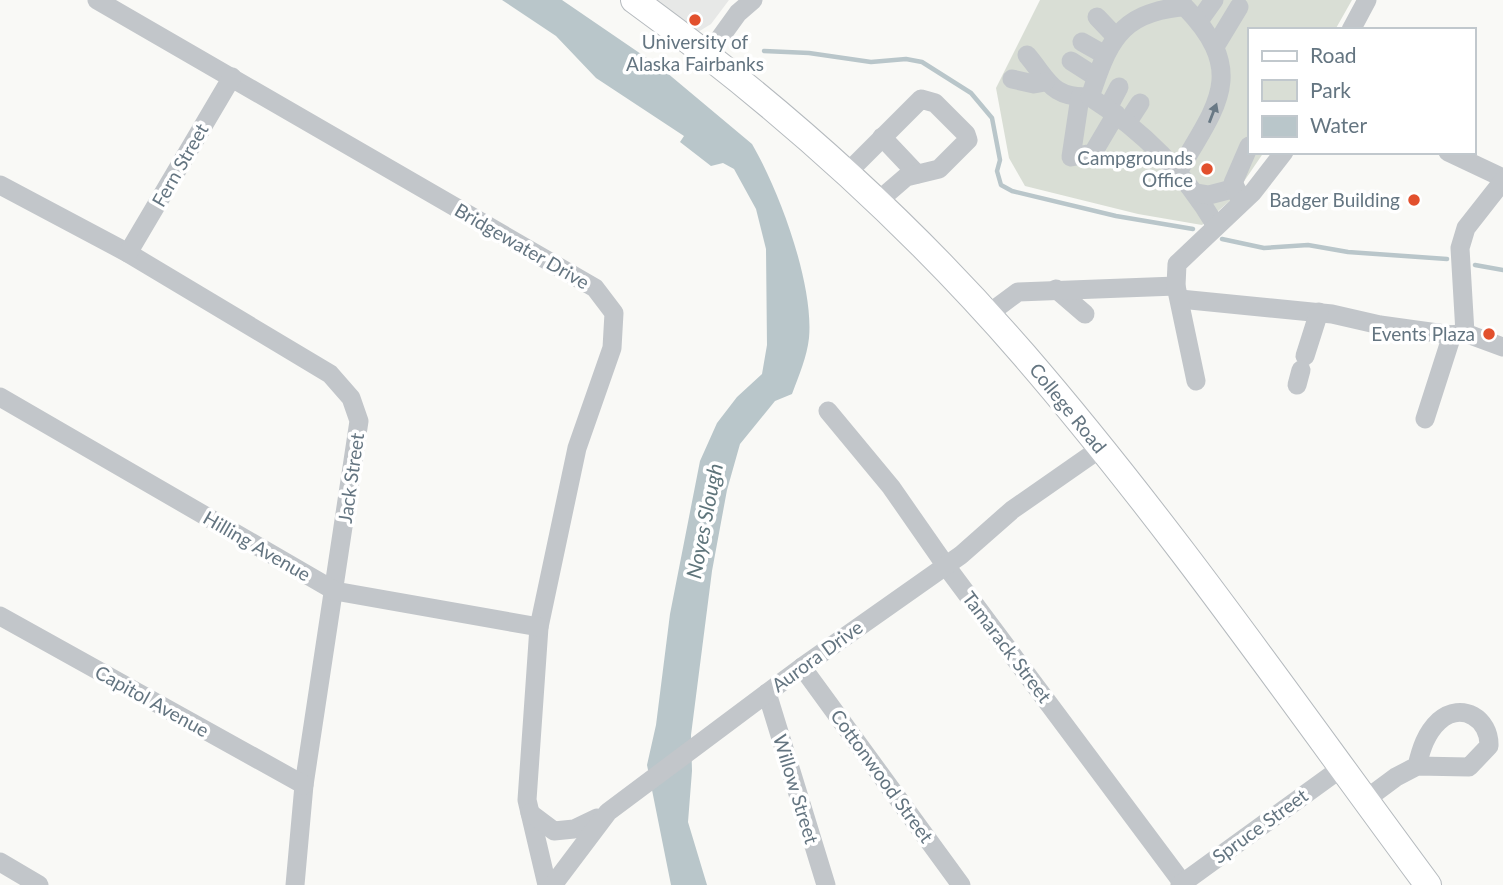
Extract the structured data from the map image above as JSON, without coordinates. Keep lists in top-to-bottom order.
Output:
{
  "streets": {
    "main road": ["College Road"],
    "street": [
      "Fern Street",
      "Bridgewater Drive",
      "Jack Street",
      "Hilling Avenue",
      "Tamarack Street",
      "Aurora Drive",
      "Capitol Avenue",
      "Cottonwood Street",
      "Willow Street",
      "Spruce Street"
    ]
  },
  "crossings": [
    ["Fern Street", "Bridgewater Drive"],
    ["Fern Street", "Jack Street"],
    ["Bridgewater Drive", "Hilling Avenue"],
    ["College Road", "Aurora Drive"],
    ["College Road", "Spruce Street"],
    ["Jack Street", "Hilling Avenue"],
    ["Jack Street", "Capitol Avenue"],
    ["Tamarack Street", "Aurora Drive"],
    ["Tamarack Street", "Spruce Street"],
    ["Aurora Drive", "Cottonwood Street"],
    ["Aurora Drive", "Willow Street"]
  ],
  "water": ["Noyes Slough"],
  "places": [
    "University of Alaska Fairbanks",
    "Campgrounds Office",
    "Badger Building",
    "Events Plaza"
  ],
  "legend": ["Road", "Park", "Water"]
}
